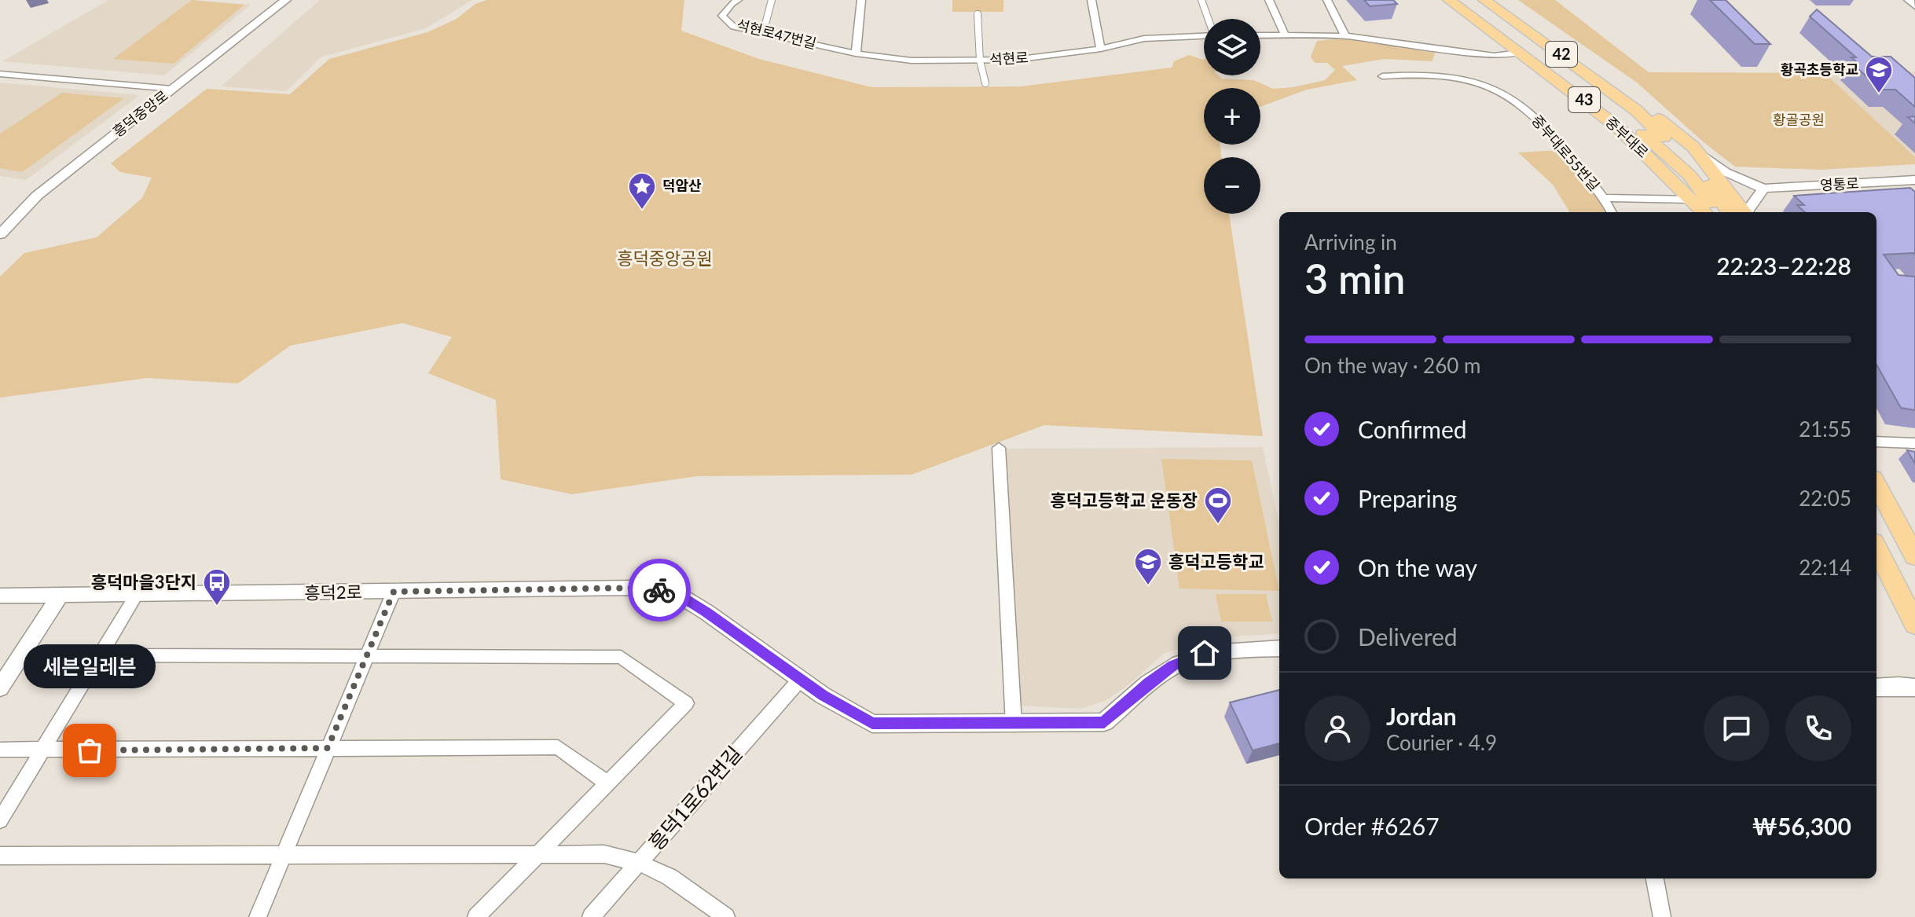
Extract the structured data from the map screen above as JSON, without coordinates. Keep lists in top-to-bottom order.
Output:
{
  "streets": {
    "main road": ["42", "43", "중부대로"],
    "street": [
      "석현로47번길",
      "석현로",
      "흥덕중앙로",
      "중부대로55번길",
      "영통로",
      "흥덕2로",
      "흥덕1로62번길"
    ]
  },
  "crossings": [
    ["석현로47번길", "석현로"],
    ["중부대로", "중부대로55번길"],
    ["중부대로", "영통로"],
    ["흥덕2로", "흥덕1로62번길"]
  ],
  "parks": ["황골공원", "흥덕중앙공원"],
  "places": {
    "school or university": ["황곡초등학교", "흥덕고등학교"],
    "place": ["덕암산"],
    "sports": ["흥덕고등학교 운동장"],
    "bus stop": ["흥덕마을3단지"],
    "other": ["세븐일레븐"]
  },
  "page": {
    "map_buttons": ["+", "−"],
    "heading": ["3 min", "Arriving in", "22:23–22:28"],
    "panel": [
      "Jordan",
      "Courier · 4.9",
      "Order #6267",
      "₩56,300"
    ],
    "bar": "On the way · 260 m",
    "list": [
      ["Confirmed", "21:55"],
      ["Preparing", "22:05"],
      ["On the way", "22:14"],
      "Delivered"
    ],
    "bubble": "세븐일레븐"
  }
}
